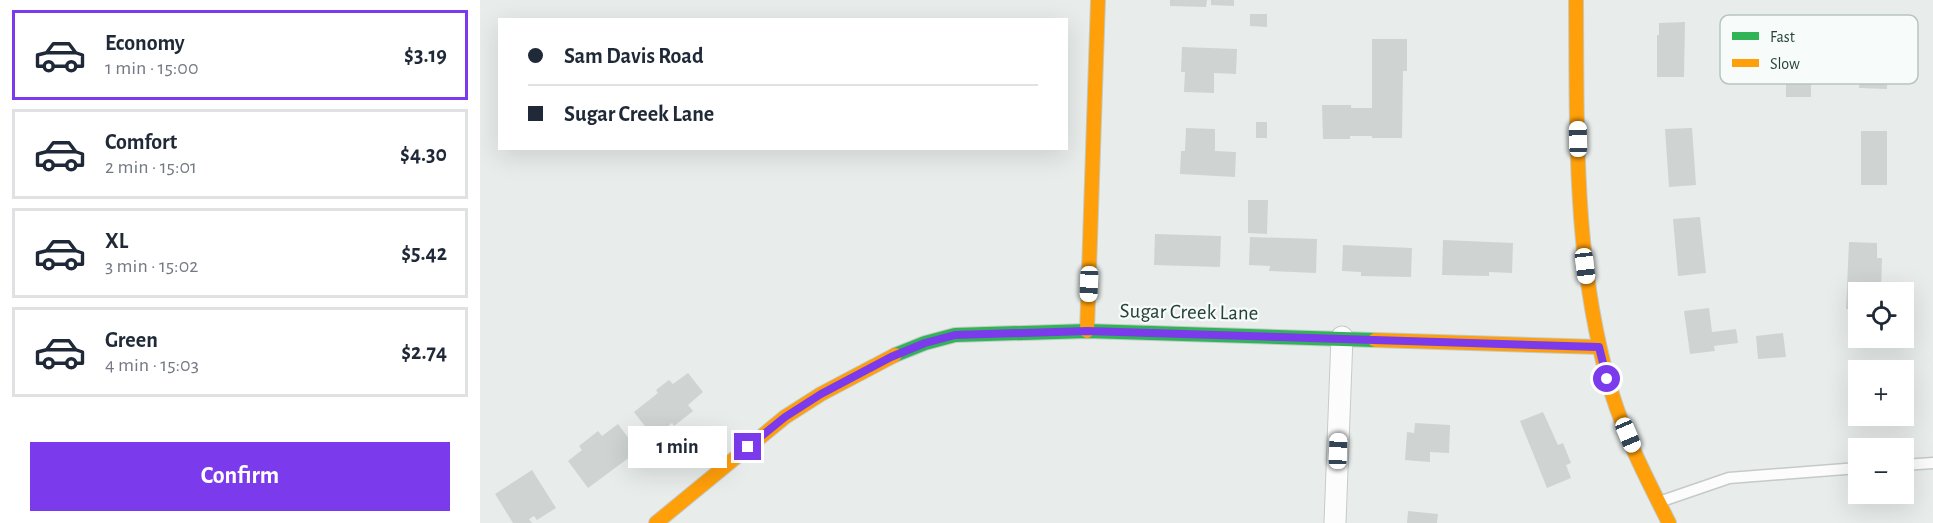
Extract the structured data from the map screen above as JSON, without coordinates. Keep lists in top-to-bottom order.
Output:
{
  "streets": {
    "street": ["Sugar Creek Lane"]
  },
  "legend": ["Fast", "Slow"],
  "page": {
    "list": [
      {
        "name": "Economy",
        "note": "1 min · 15:00",
        "value": "$3.19"
      },
      {
        "name": "Comfort",
        "note": "2 min · 15:01",
        "value": "$4.30"
      },
      {
        "name": "XL",
        "note": "3 min · 15:02",
        "value": "$5.42"
      },
      {
        "name": "Green",
        "note": "4 min · 15:03",
        "value": "$2.74"
      }
    ],
    "banner": ["Sam Davis Road", "Sugar Creek Lane"],
    "map_buttons": ["+", "−"],
    "bubble": "1 min",
    "buttons": "Confirm"
  }
}
